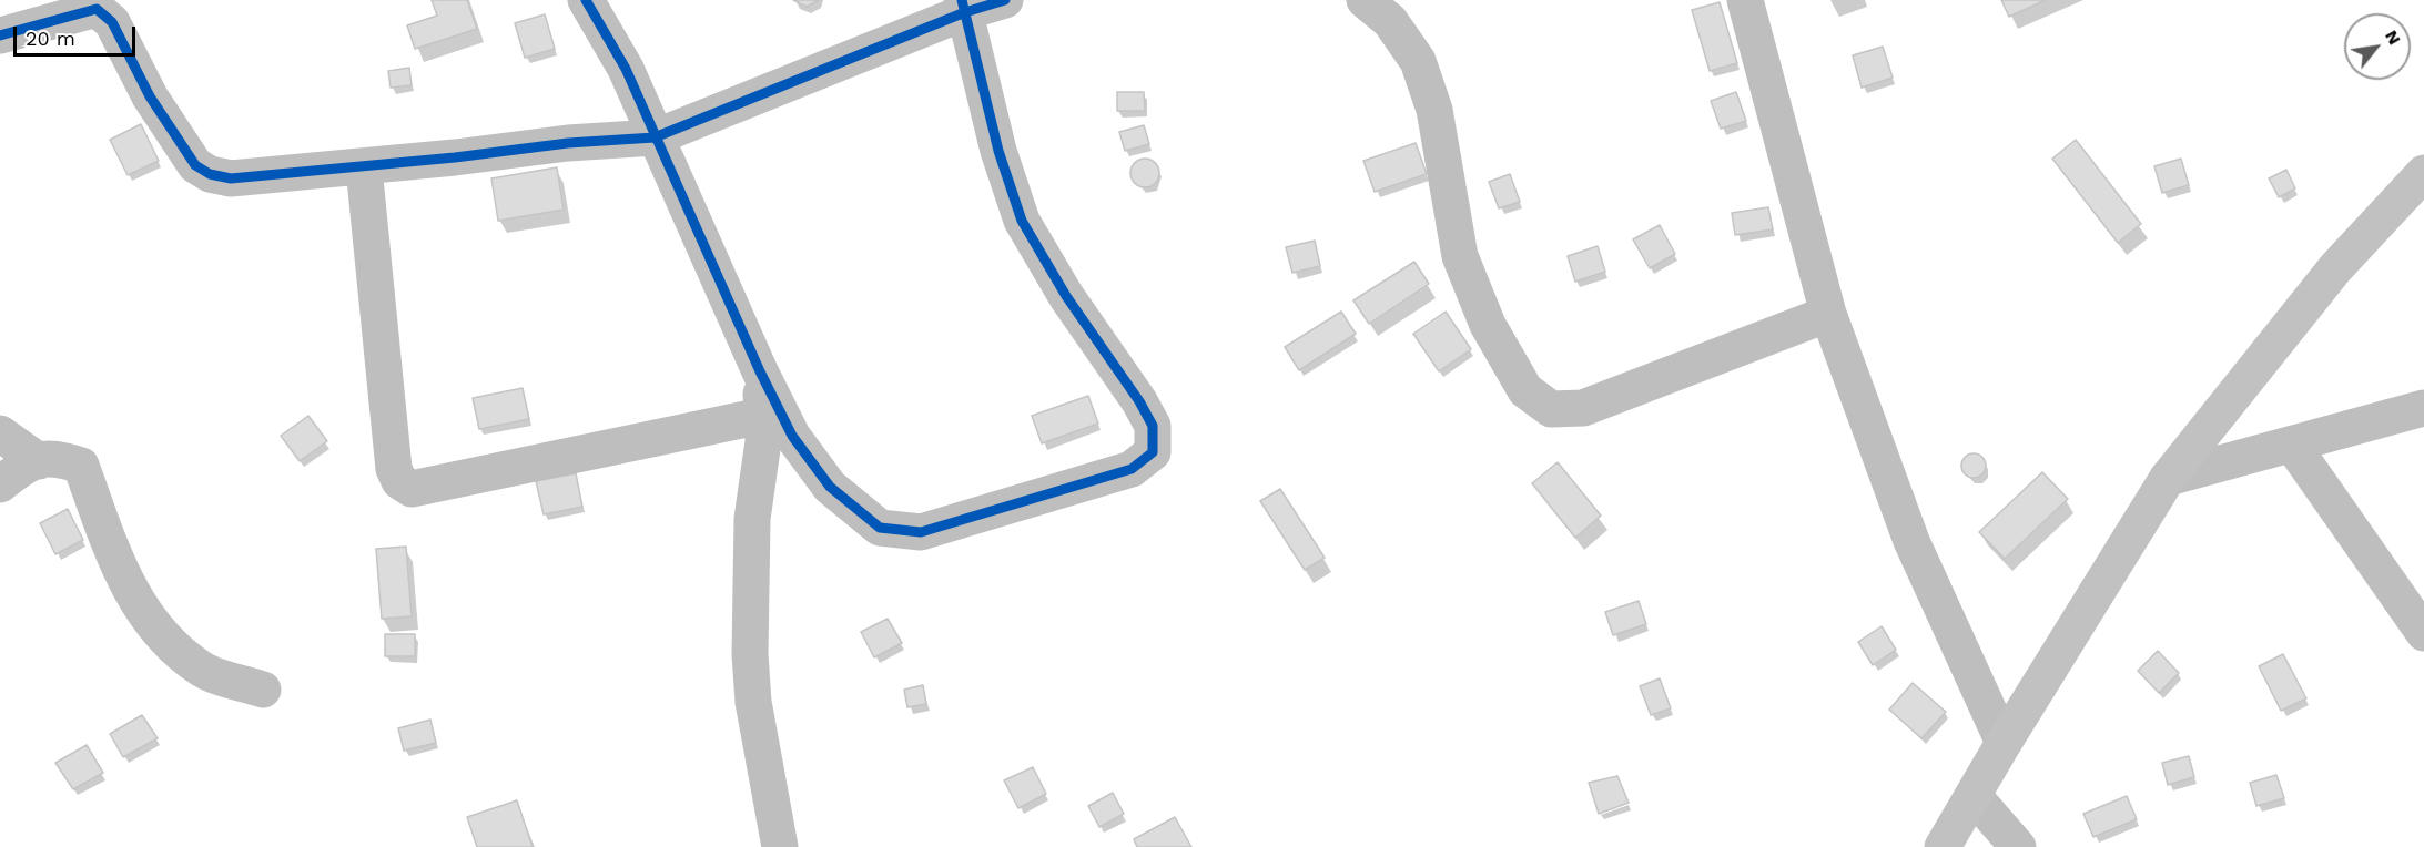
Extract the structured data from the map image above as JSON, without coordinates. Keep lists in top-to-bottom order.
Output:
{
  "scale_bar": "20 m",
  "north": "top right"
}
